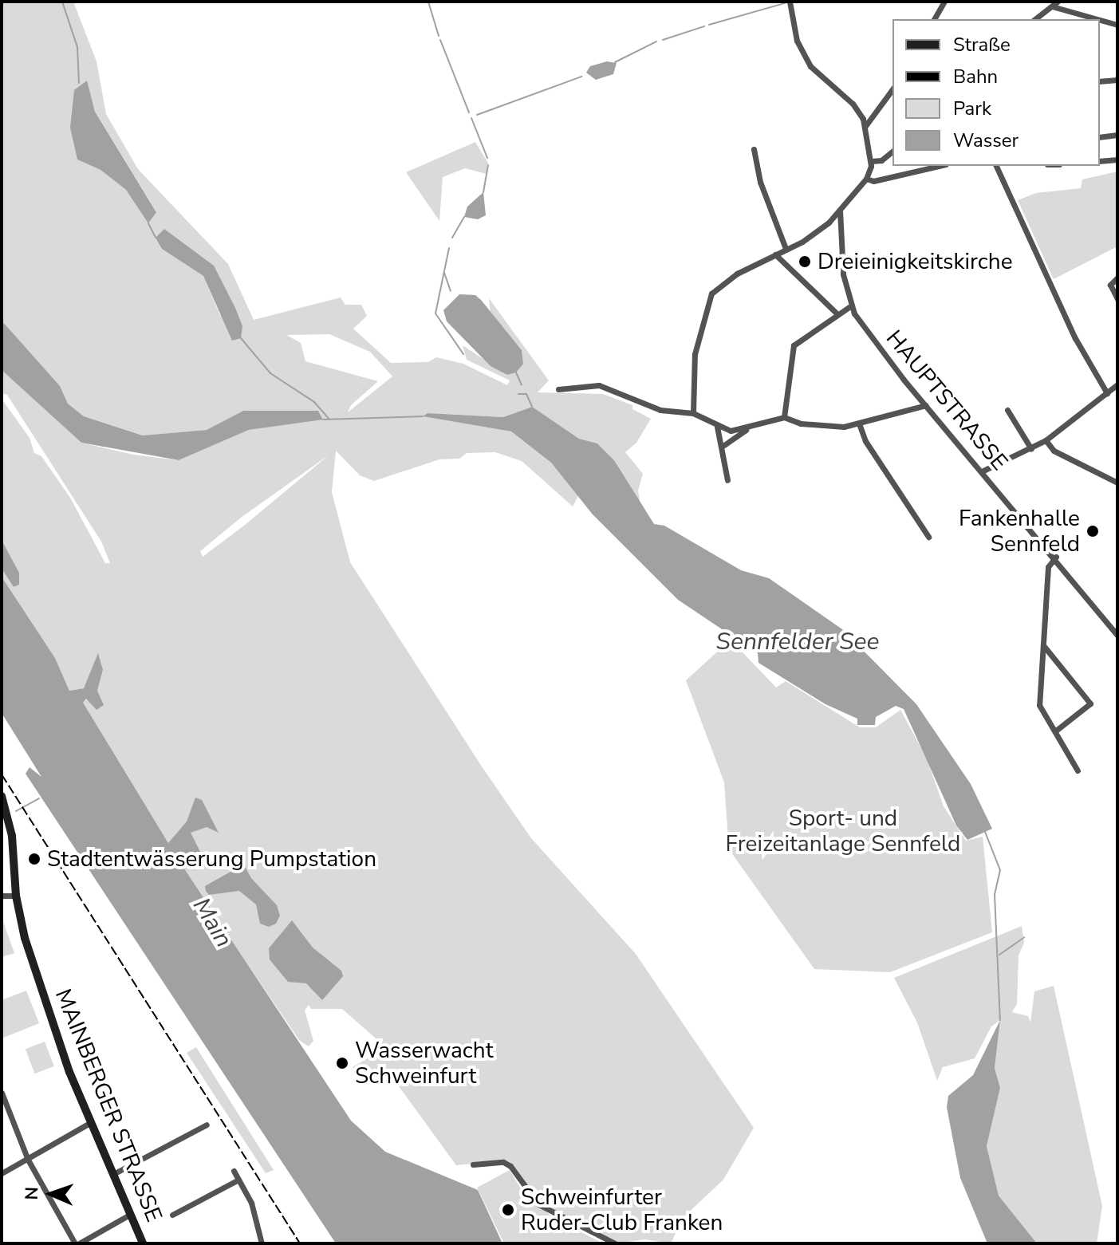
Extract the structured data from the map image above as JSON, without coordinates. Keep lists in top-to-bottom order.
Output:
{
  "streets": {
    "main road": ["MAINBERGER STRASSE"],
    "street": ["HAUPTSTRASSE"]
  },
  "water": ["Sennfelder See", "Main"],
  "parks": ["Sport- und Freizeitanlage Sennfeld"],
  "places": [
    "Dreieinigkeitskirche",
    "Fankenhalle Sennfeld",
    "Stadtentwässerung Pumpstation",
    "Wasserwacht Schweinfurt",
    "Schweinfurter Ruder-Club Franken"
  ],
  "legend": [
    "Straße",
    "Bahn",
    "Park",
    "Wasser"
  ],
  "north": "left"
}
